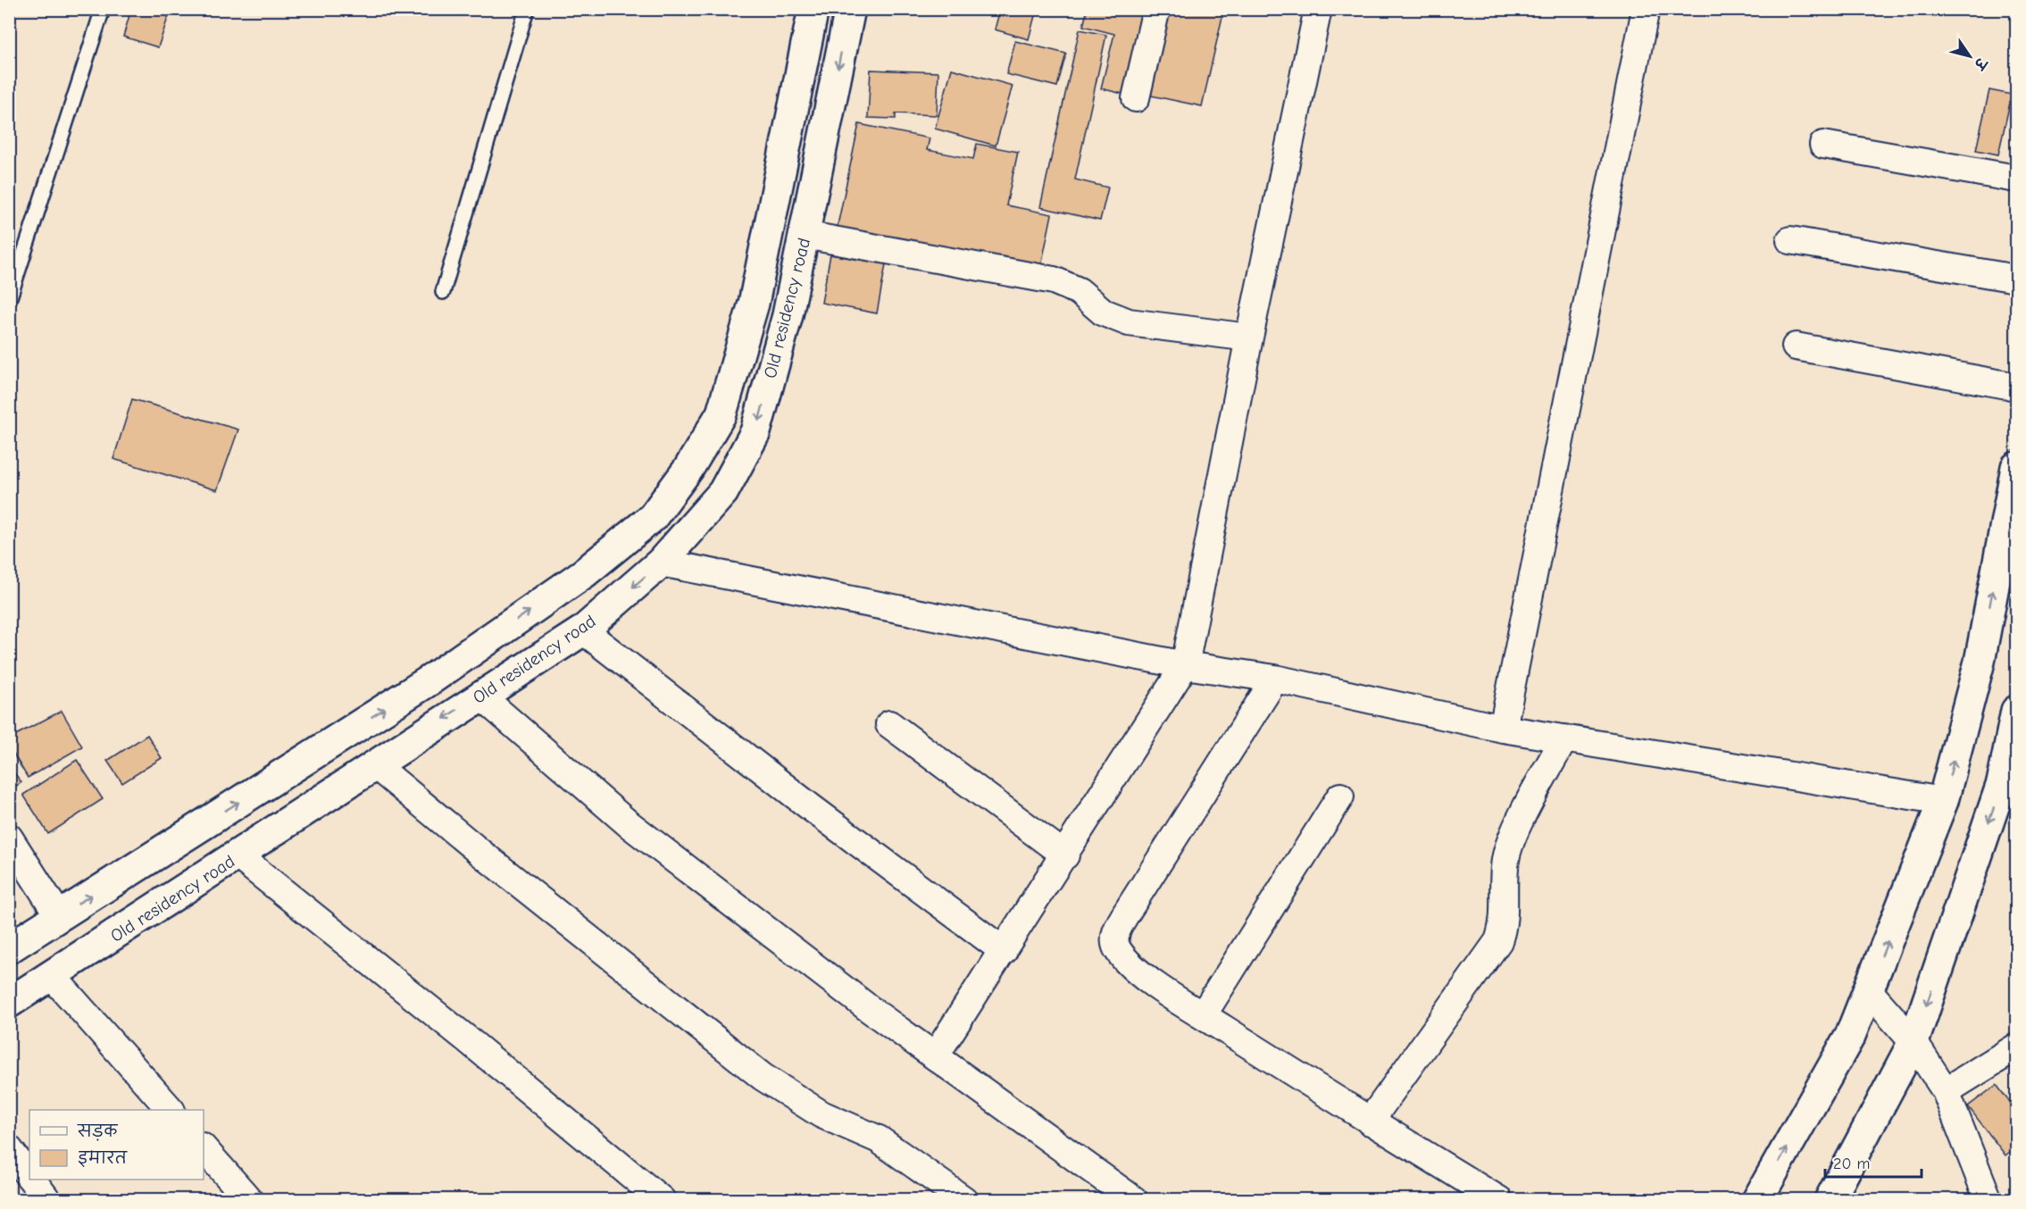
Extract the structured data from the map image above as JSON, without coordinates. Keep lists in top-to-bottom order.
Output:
{
  "streets": {
    "main road": ["Old residency road"]
  },
  "legend": ["सड़क", "इमारत"],
  "scale_bar": "20 m",
  "north": "bottom right"
}
